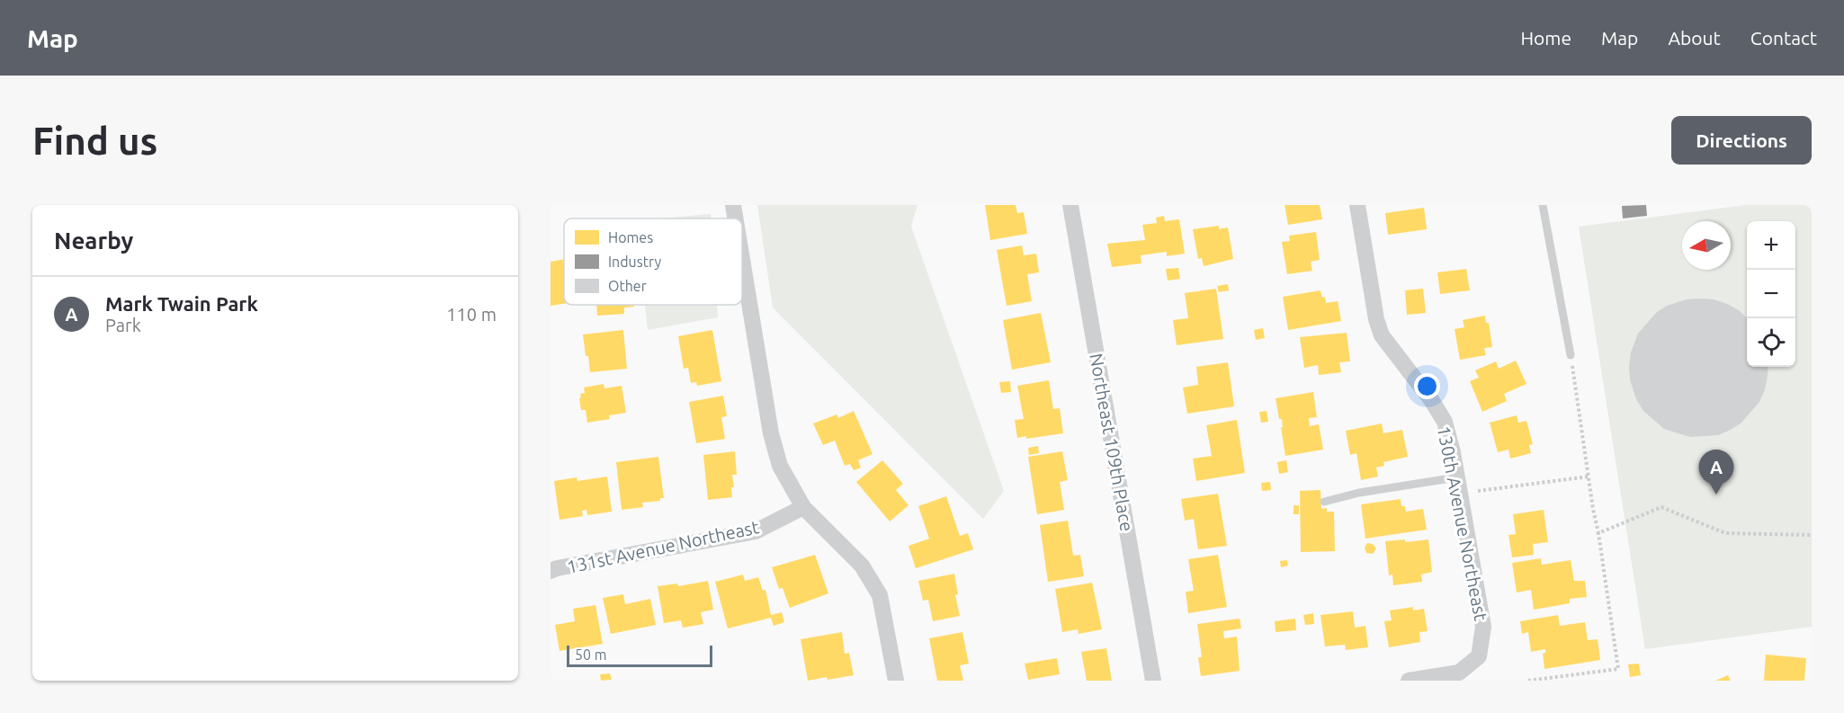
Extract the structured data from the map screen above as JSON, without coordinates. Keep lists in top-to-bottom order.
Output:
{
  "streets": {
    "street": ["Northeast 109th Place", "130th Avenue Northeast", "131st Avenue Northeast"]
  },
  "legend": ["Homes", "Industry", "Other"],
  "scale_bar": "50 m",
  "north": "left",
  "page": {
    "header": "Map",
    "nav": [
      "Home",
      "Map",
      "About",
      "Contact"
    ],
    "buttons": "Directions",
    "title": "Find us",
    "heading": "Nearby",
    "map_buttons": ["+", "−"],
    "list": [
      {
        "mark": "A",
        "name": "Mark Twain Park",
        "note": "Park",
        "value": "110 m"
      }
    ],
    "pins": "A",
    "scale": "50 m"
  }
}
